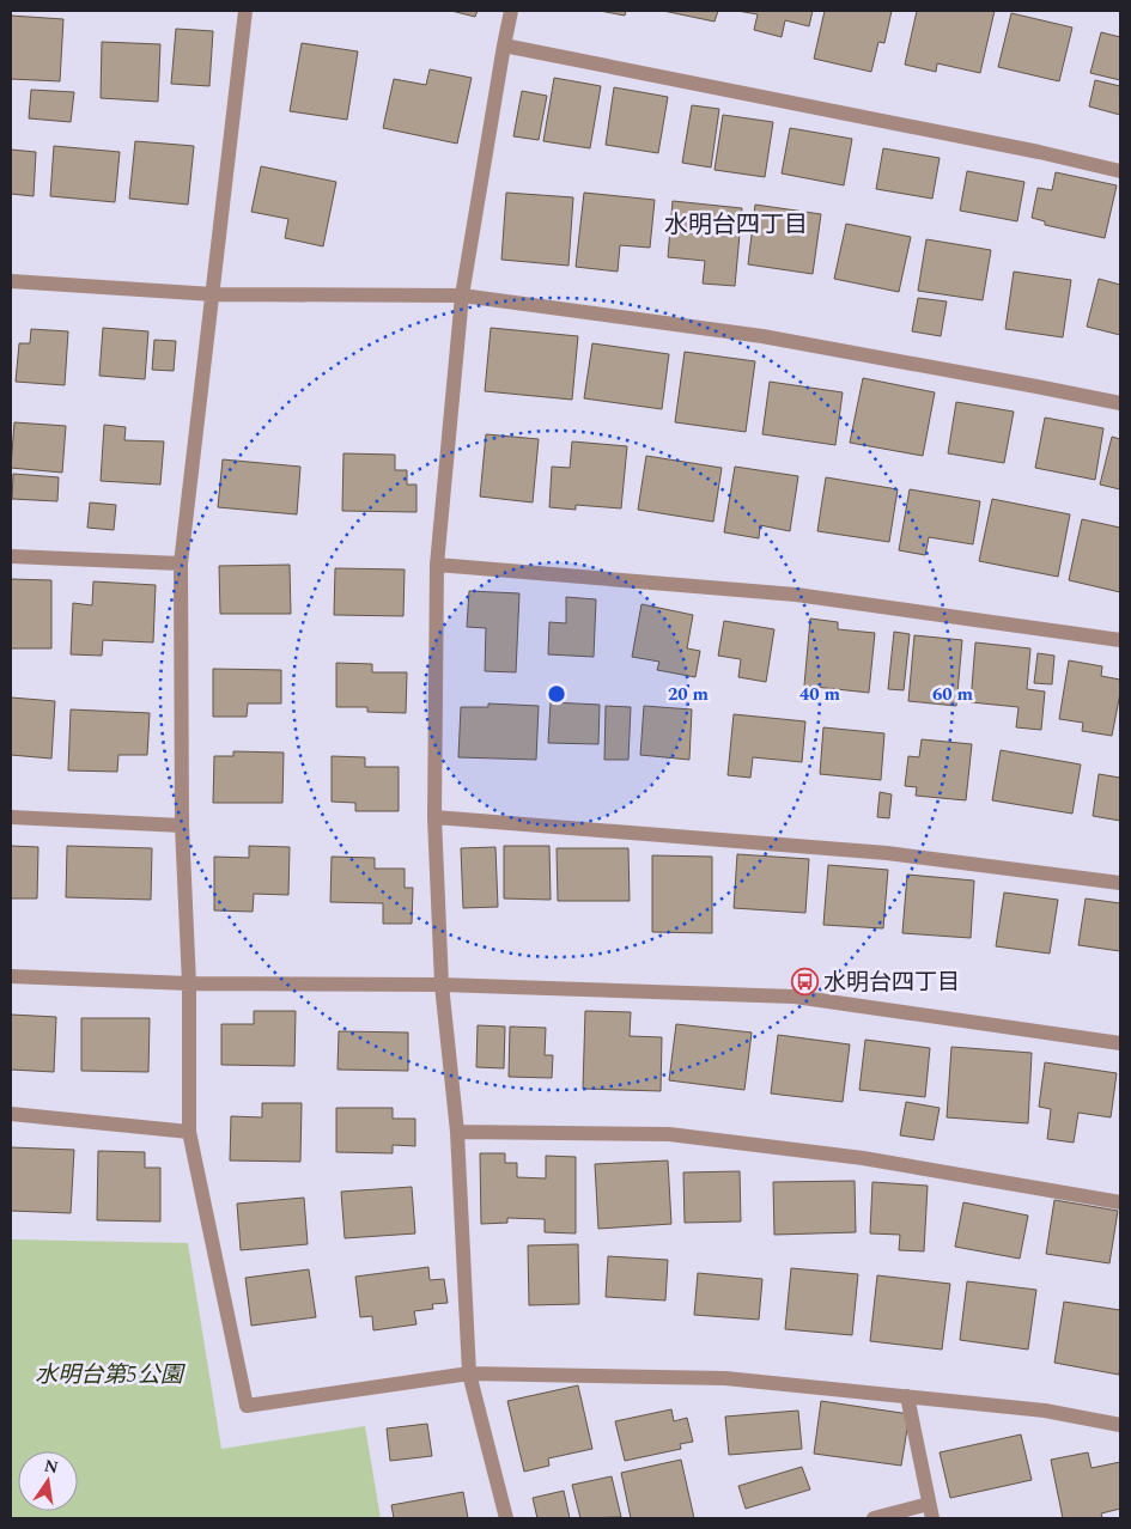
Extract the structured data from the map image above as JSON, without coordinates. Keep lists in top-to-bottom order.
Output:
{
  "districts": ["水明台四丁目"],
  "parks": ["水明台第5公園"],
  "places": {
    "bus stop": ["水明台四丁目"]
  },
  "north": "top",
  "rings": ["20 m", "40 m", "60 m"]
}
